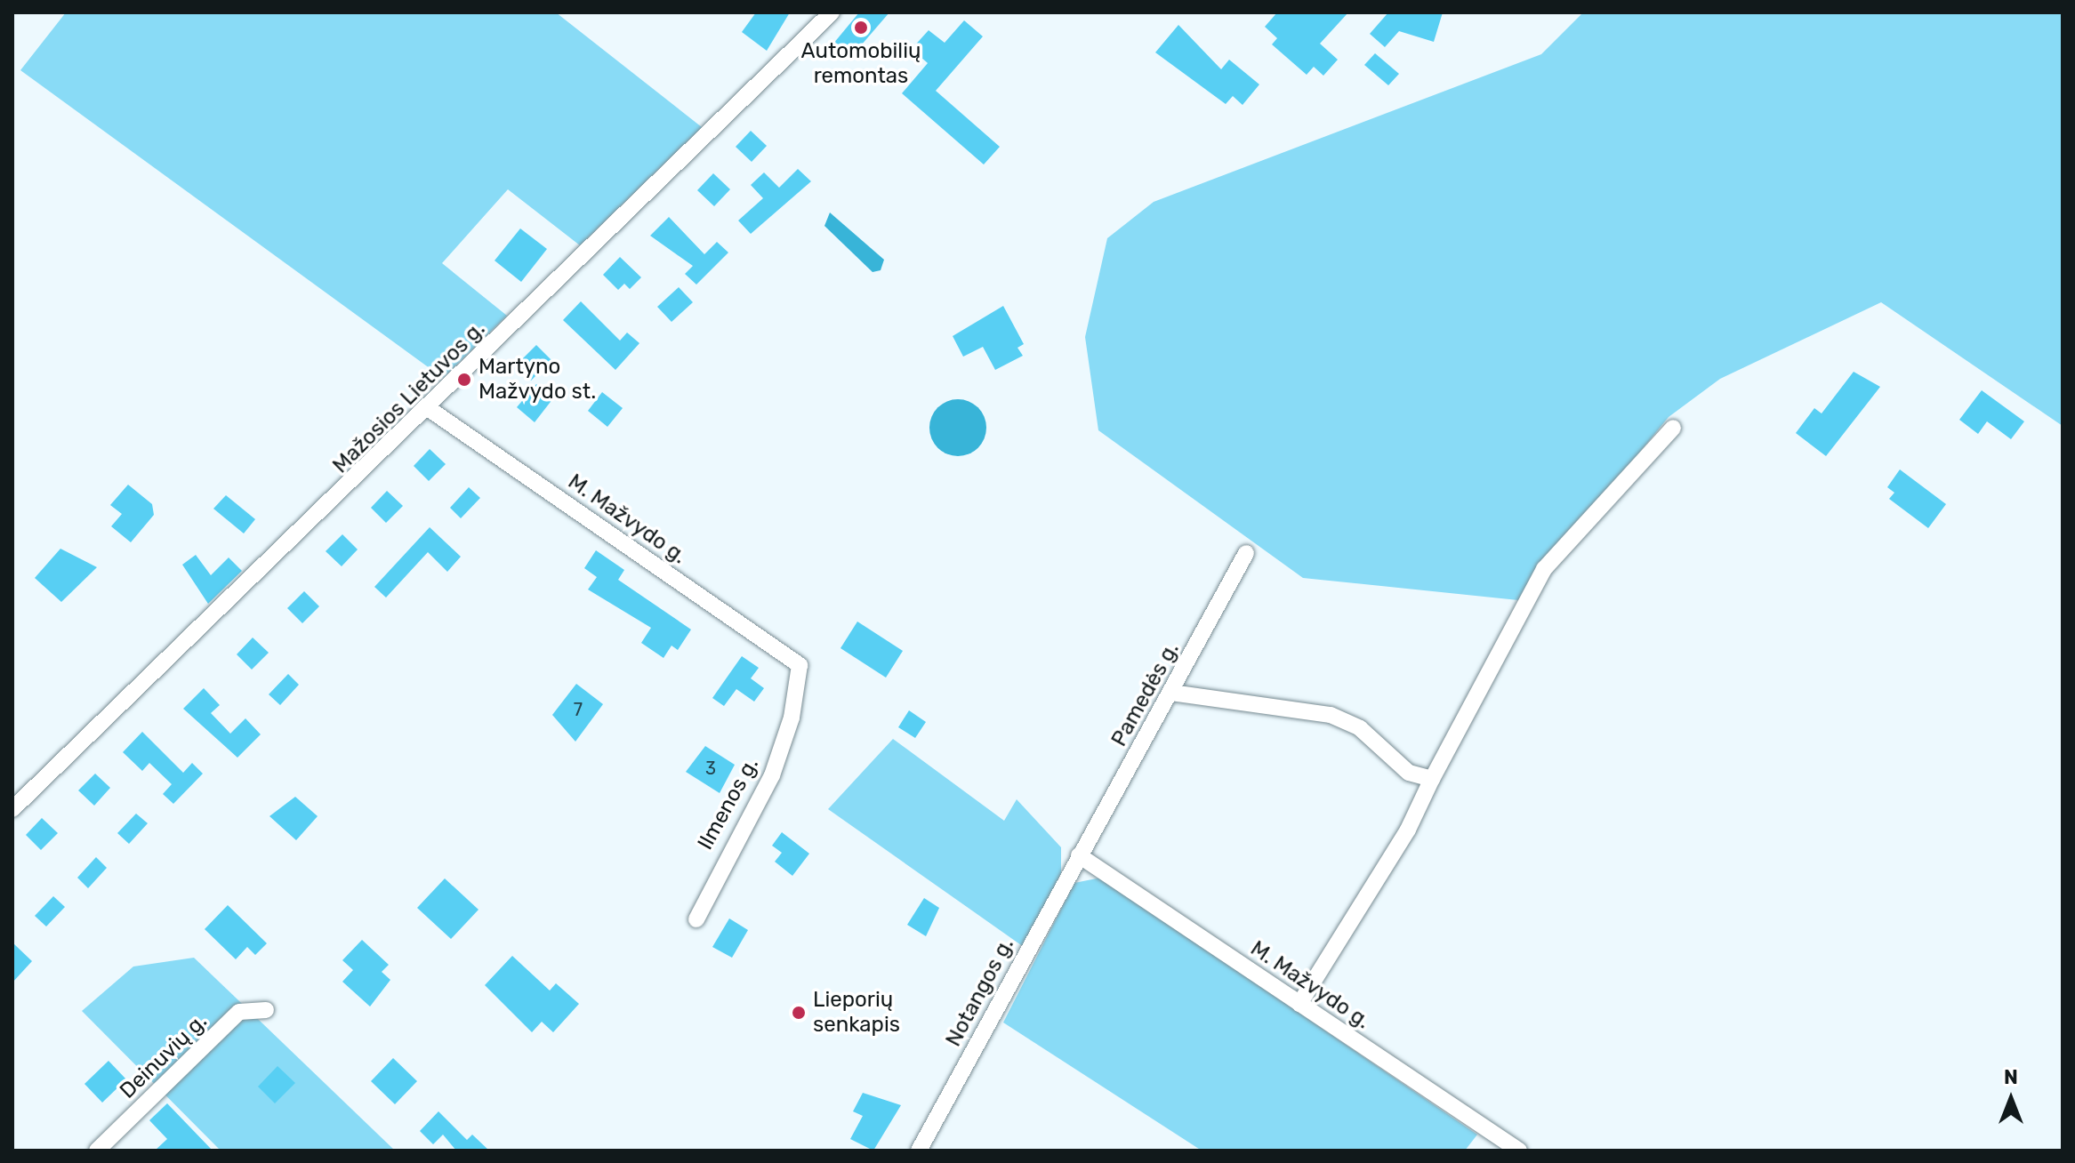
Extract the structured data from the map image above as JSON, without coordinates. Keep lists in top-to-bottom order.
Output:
{
  "streets": {
    "street": [
      "Mažosios Lietuvos g.",
      "M. Mažvydo g.",
      "Pamedės g.",
      "Ilmenos g.",
      "Notangos g.",
      "Deinuvių g."
    ]
  },
  "crossings": [
    ["Mažosios Lietuvos g.", "M. Mažvydo g."],
    ["M. Mažvydo g.", "Pamedės g."],
    ["M. Mažvydo g.", "Ilmenos g."],
    ["M. Mažvydo g.", "Notangos g."],
    ["Pamedės g.", "Notangos g."]
  ],
  "places": ["Automobilių remontas", "Martyno Mažvydo st.", "Lieporių senkapis"],
  "house_numbers": ["7", "3"],
  "north": "top"
}
